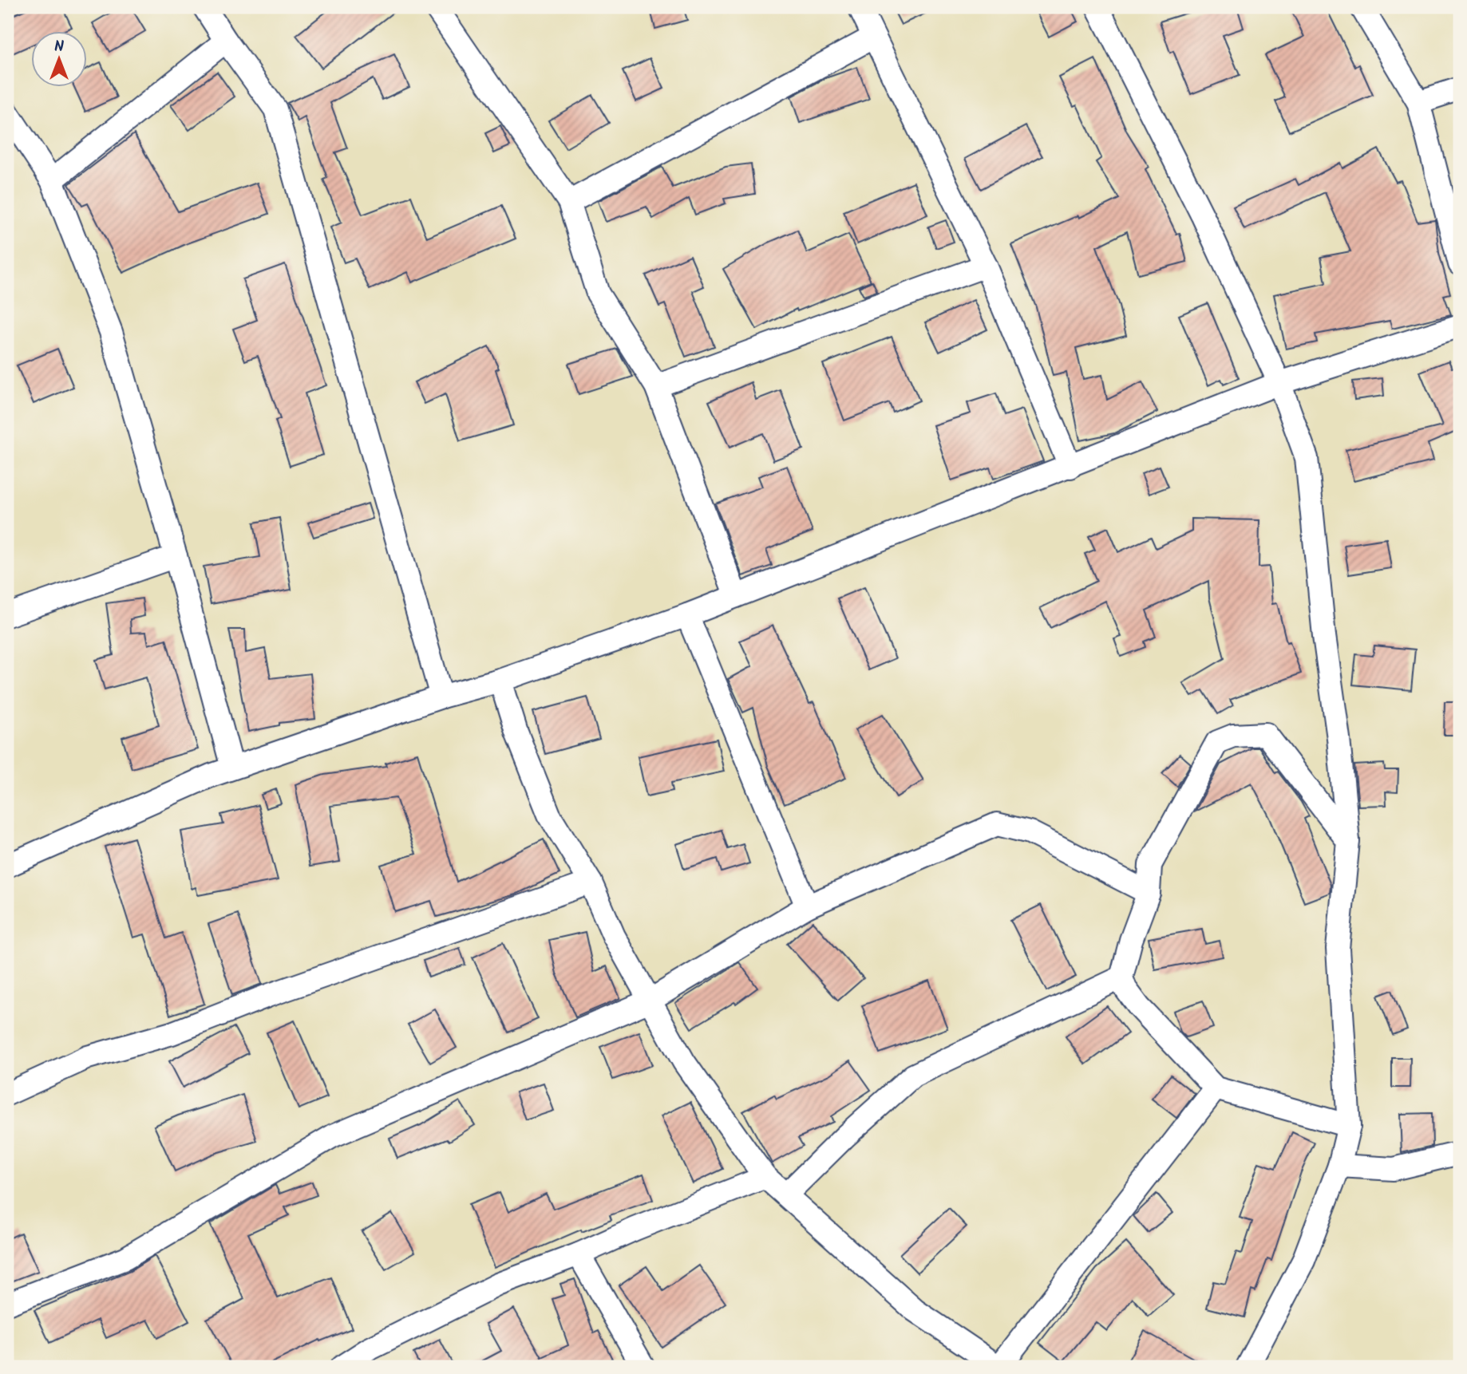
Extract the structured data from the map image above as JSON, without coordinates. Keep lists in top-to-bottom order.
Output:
{
  "north": "top"
}
